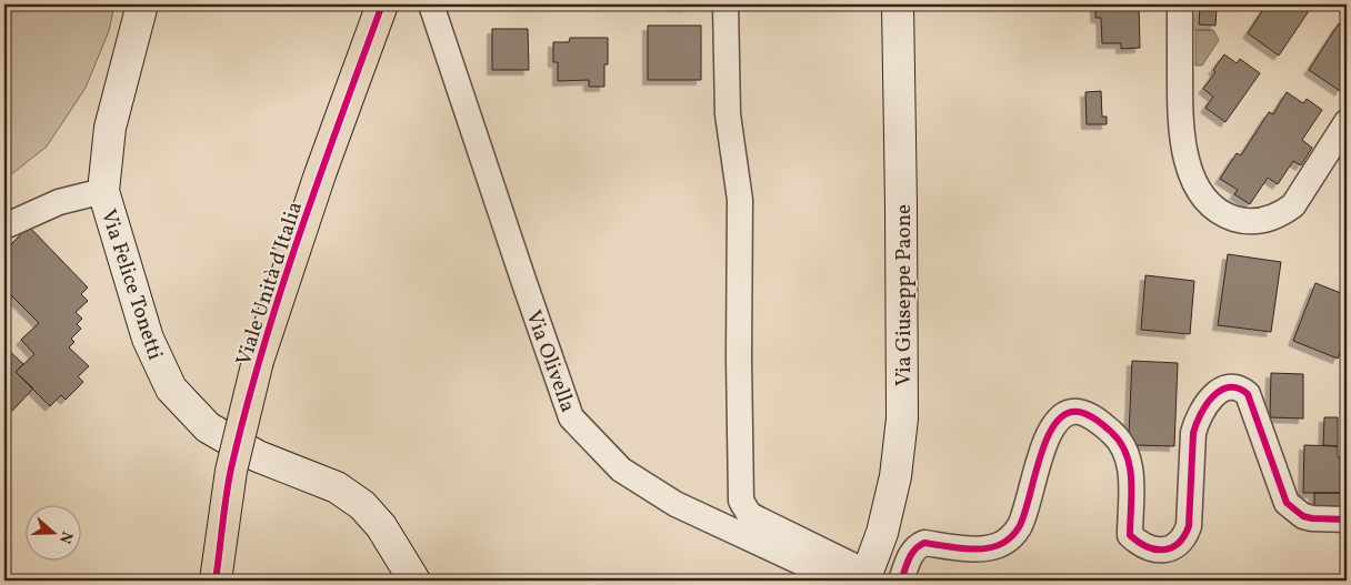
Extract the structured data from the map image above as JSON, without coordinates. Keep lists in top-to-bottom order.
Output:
{
  "streets": {
    "main road": ["Viale Unità d'Italia"],
    "street": ["Via Felice Tonetti", "Via Giuseppe Paone", "Via Olivella"]
  },
  "crossings": [
    ["Via Giuseppe Paone", "Via Olivella"]
  ],
  "north": "right"
}
